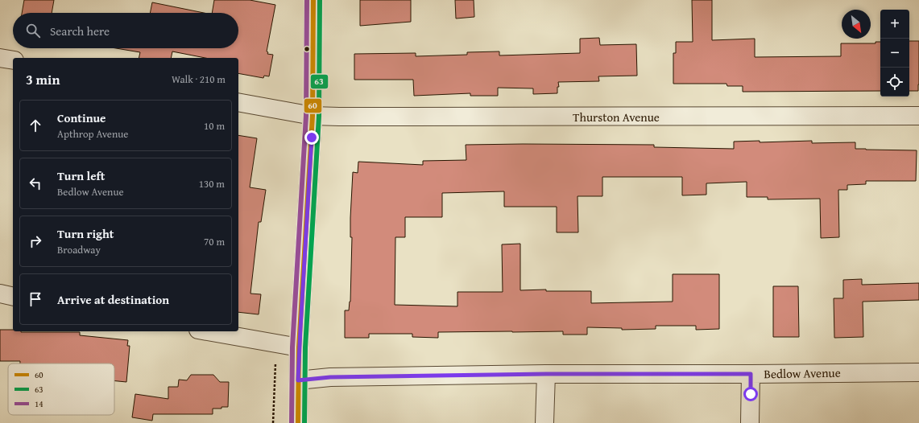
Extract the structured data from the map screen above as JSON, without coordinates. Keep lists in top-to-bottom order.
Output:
{
  "streets": {
    "street": ["Thurston Avenue", "Bedlow Avenue"]
  },
  "lines": ["transit line 60", "transit line 63", "transit line 14"],
  "legend": ["60", "63", "14"],
  "north": "bottom right",
  "page": {
    "map_buttons": ["+", "−"],
    "search": "Search here",
    "heading": ["3 min", "Walk · 210 m"],
    "list": [
      ["Continue", "Apthrop Avenue", "10 m"],
      ["Turn left", "Bedlow Avenue", "130 m"],
      ["Turn right", "Broadway", "70 m"],
      "Arrive at destination"
    ]
  }
}
